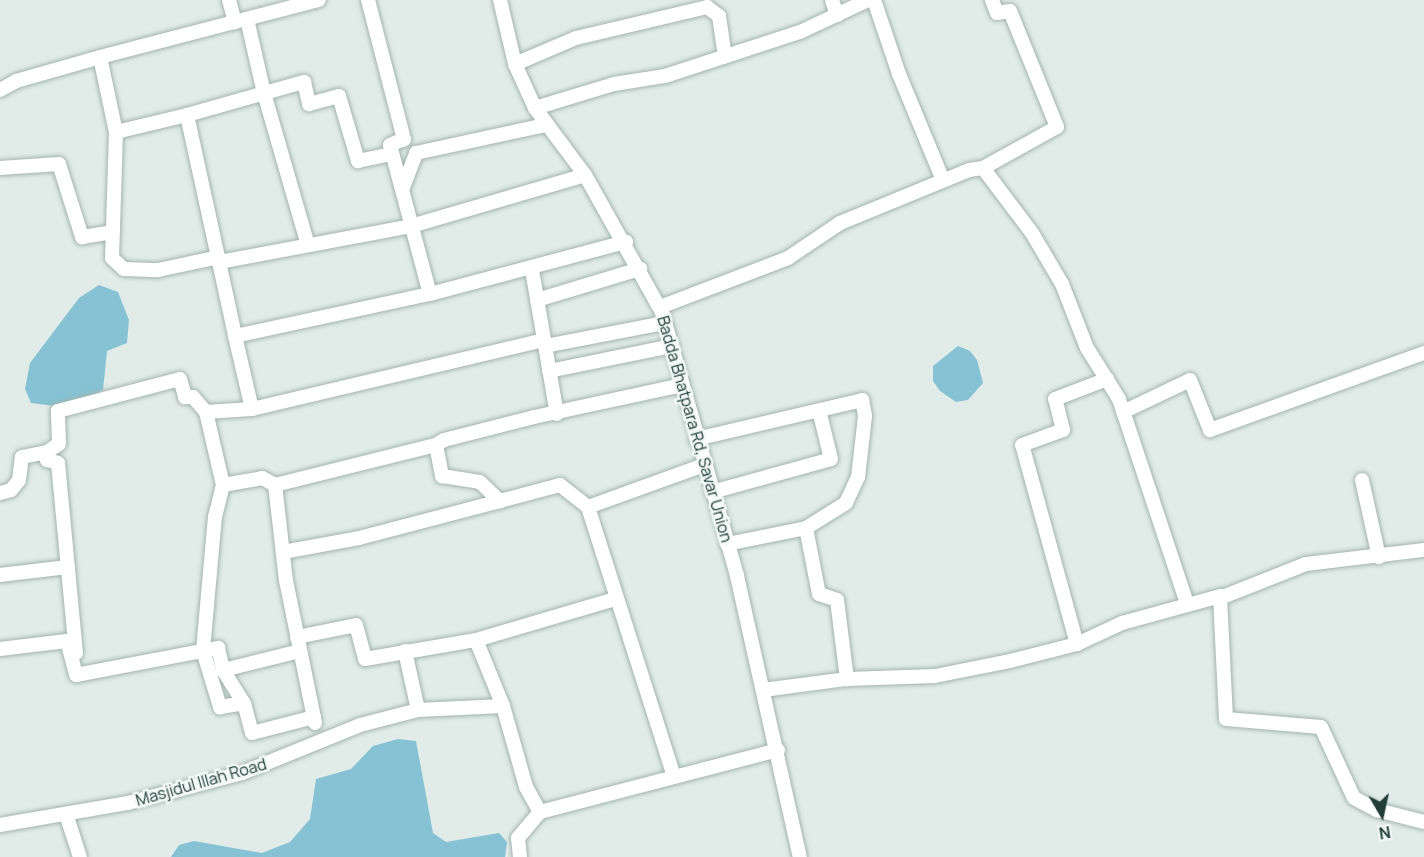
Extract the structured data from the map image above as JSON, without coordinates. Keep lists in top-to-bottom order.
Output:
{
  "streets": {
    "street": ["Badda Bhatpara Rd, Savar Union", "Masjidul Illah Road"]
  },
  "north": "bottom"
}
